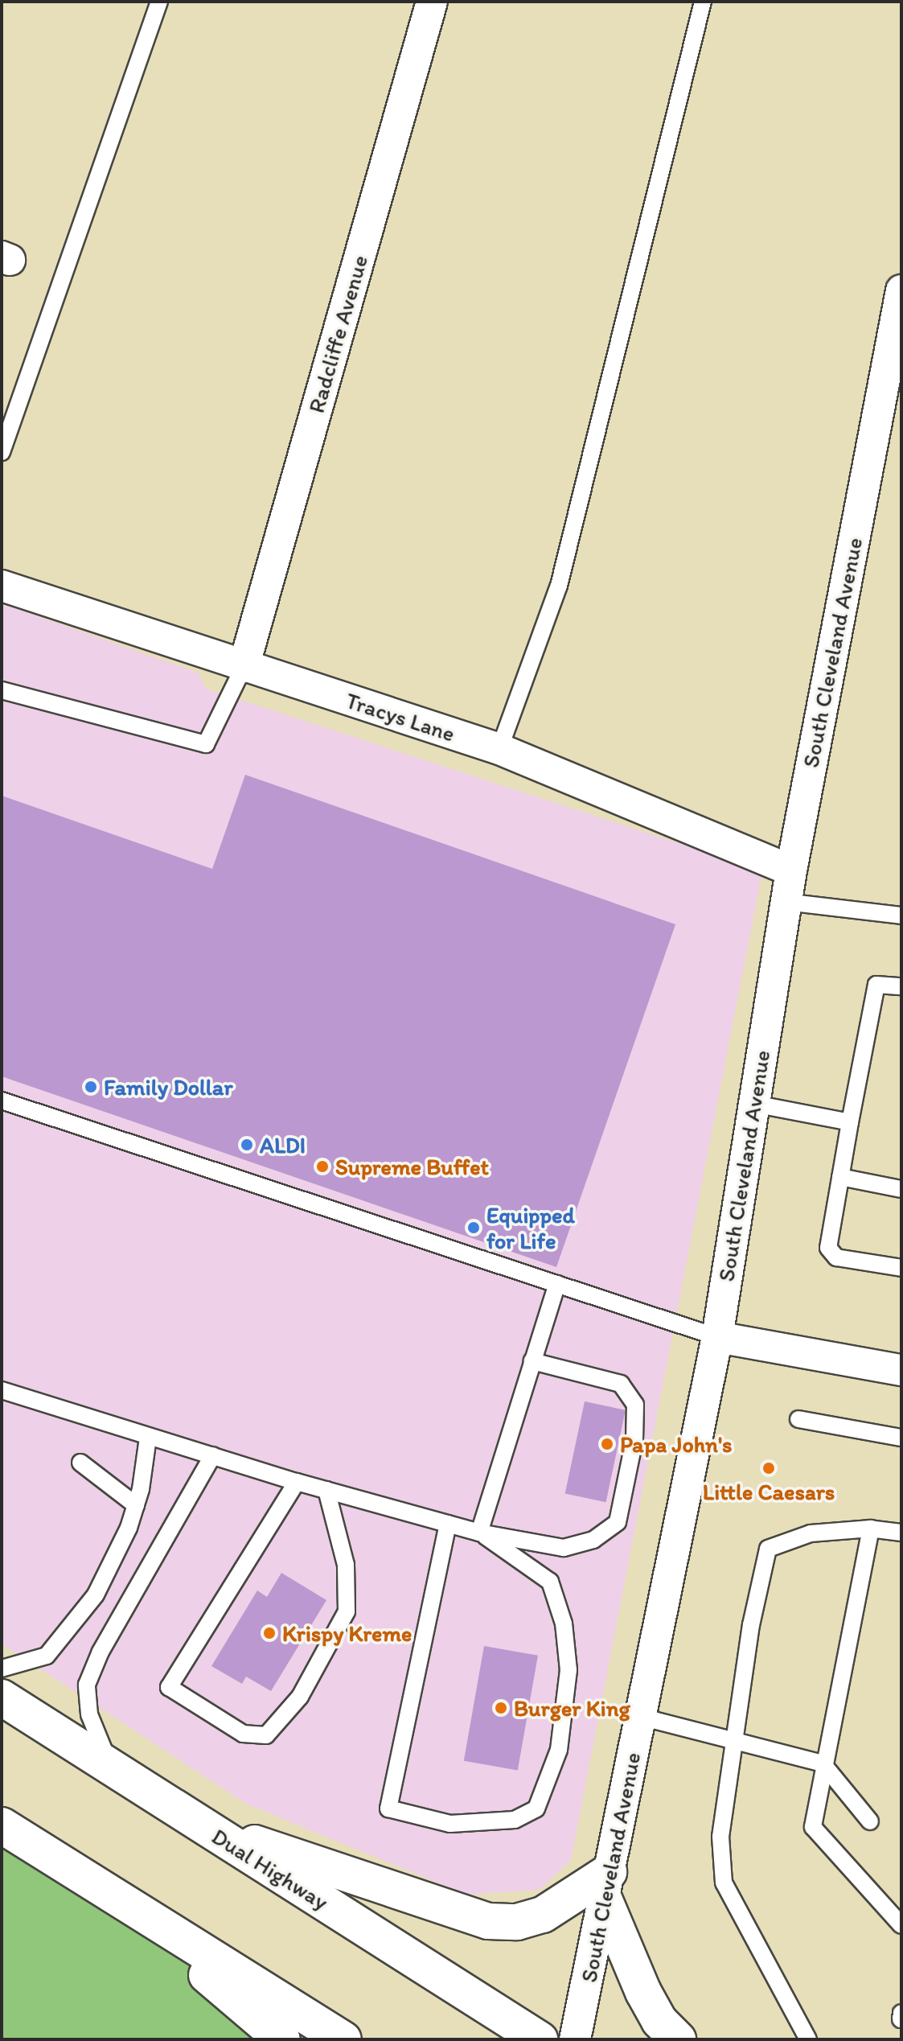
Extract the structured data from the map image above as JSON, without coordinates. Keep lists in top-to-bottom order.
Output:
{
  "streets": {
    "main road": ["Dual Highway"],
    "street": ["Radcliffe Avenue", "South Cleveland Avenue", "Tracys Lane"]
  },
  "crossings": [
    ["Radcliffe Avenue", "Tracys Lane"],
    ["South Cleveland Avenue", "Tracys Lane"]
  ],
  "places": [
    "Family Dollar",
    "ALDI",
    "Supreme Buffet",
    "Equipped for Life",
    "Papa John's",
    "Little Caesars",
    "Krispy Kreme",
    "Burger King"
  ]
}
